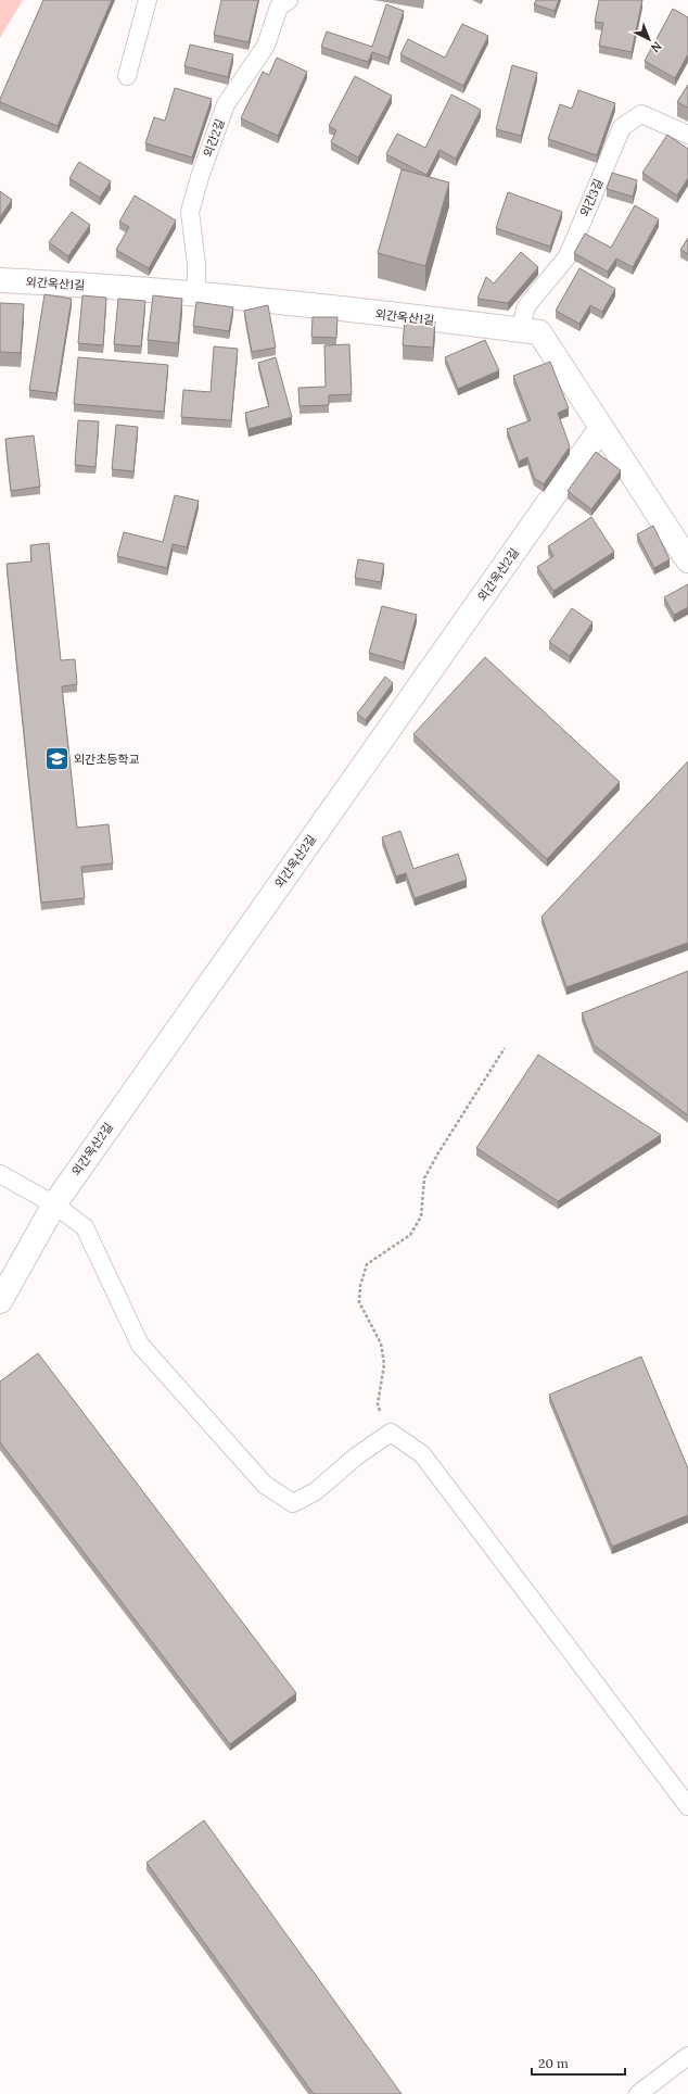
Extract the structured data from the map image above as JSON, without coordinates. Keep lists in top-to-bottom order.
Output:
{
  "streets": {
    "street": ["외간옥산1길", "외간옥산2길"],
    "lane": ["외간2길", "외간3길"]
  },
  "crossings": [
    ["외간2길", "외간옥산1길"],
    ["외간3길", "외간옥산1길"],
    ["외간옥산1길", "외간옥산2길"]
  ],
  "places": {
    "school or university": ["외간초등학교"]
  },
  "scale_bar": "20 m",
  "north": "bottom right"
}
